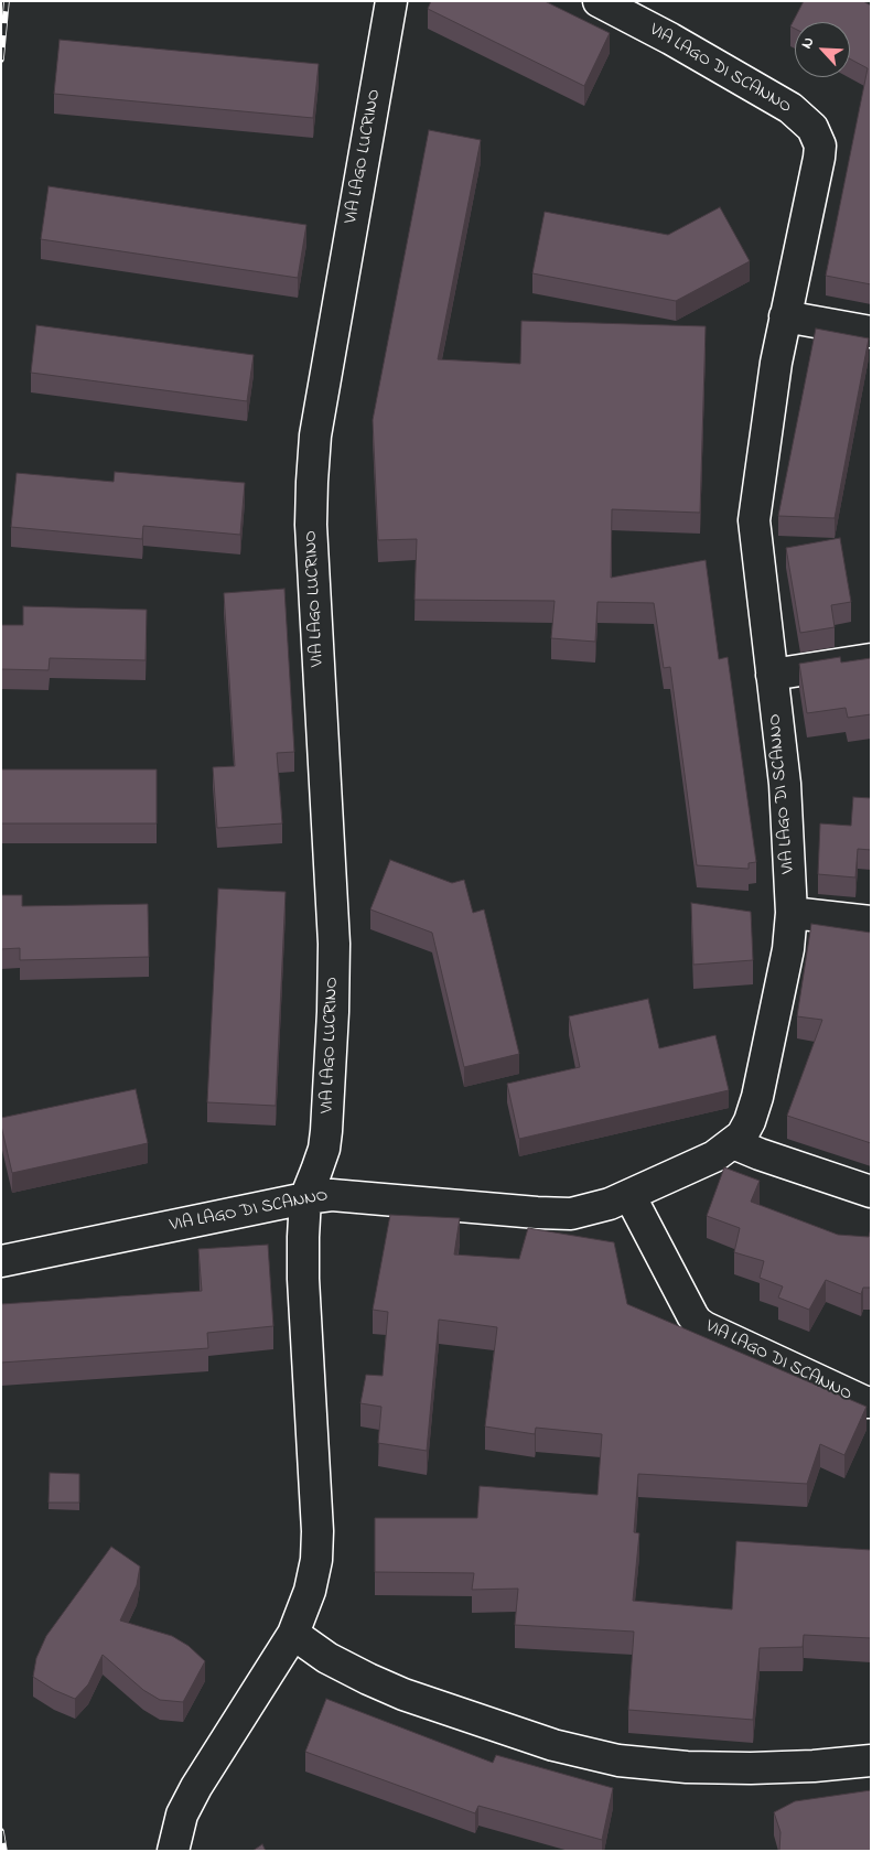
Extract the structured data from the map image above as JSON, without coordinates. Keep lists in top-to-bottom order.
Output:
{
  "streets": {
    "street": ["VIA LAGO DI SCANNO", "VIA LAGO LUCRINO"]
  },
  "crossings": [
    ["VIA LAGO DI SCANNO", "VIA LAGO LUCRINO"]
  ],
  "north": "top left"
}
